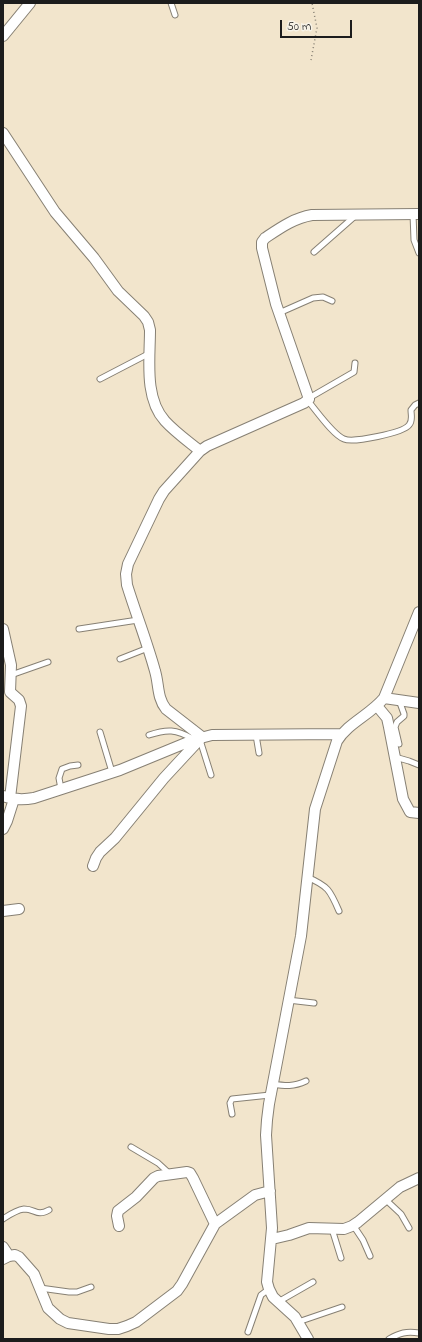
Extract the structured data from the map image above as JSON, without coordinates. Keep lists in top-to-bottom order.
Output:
{
  "scale_bar": "50 m"
}
